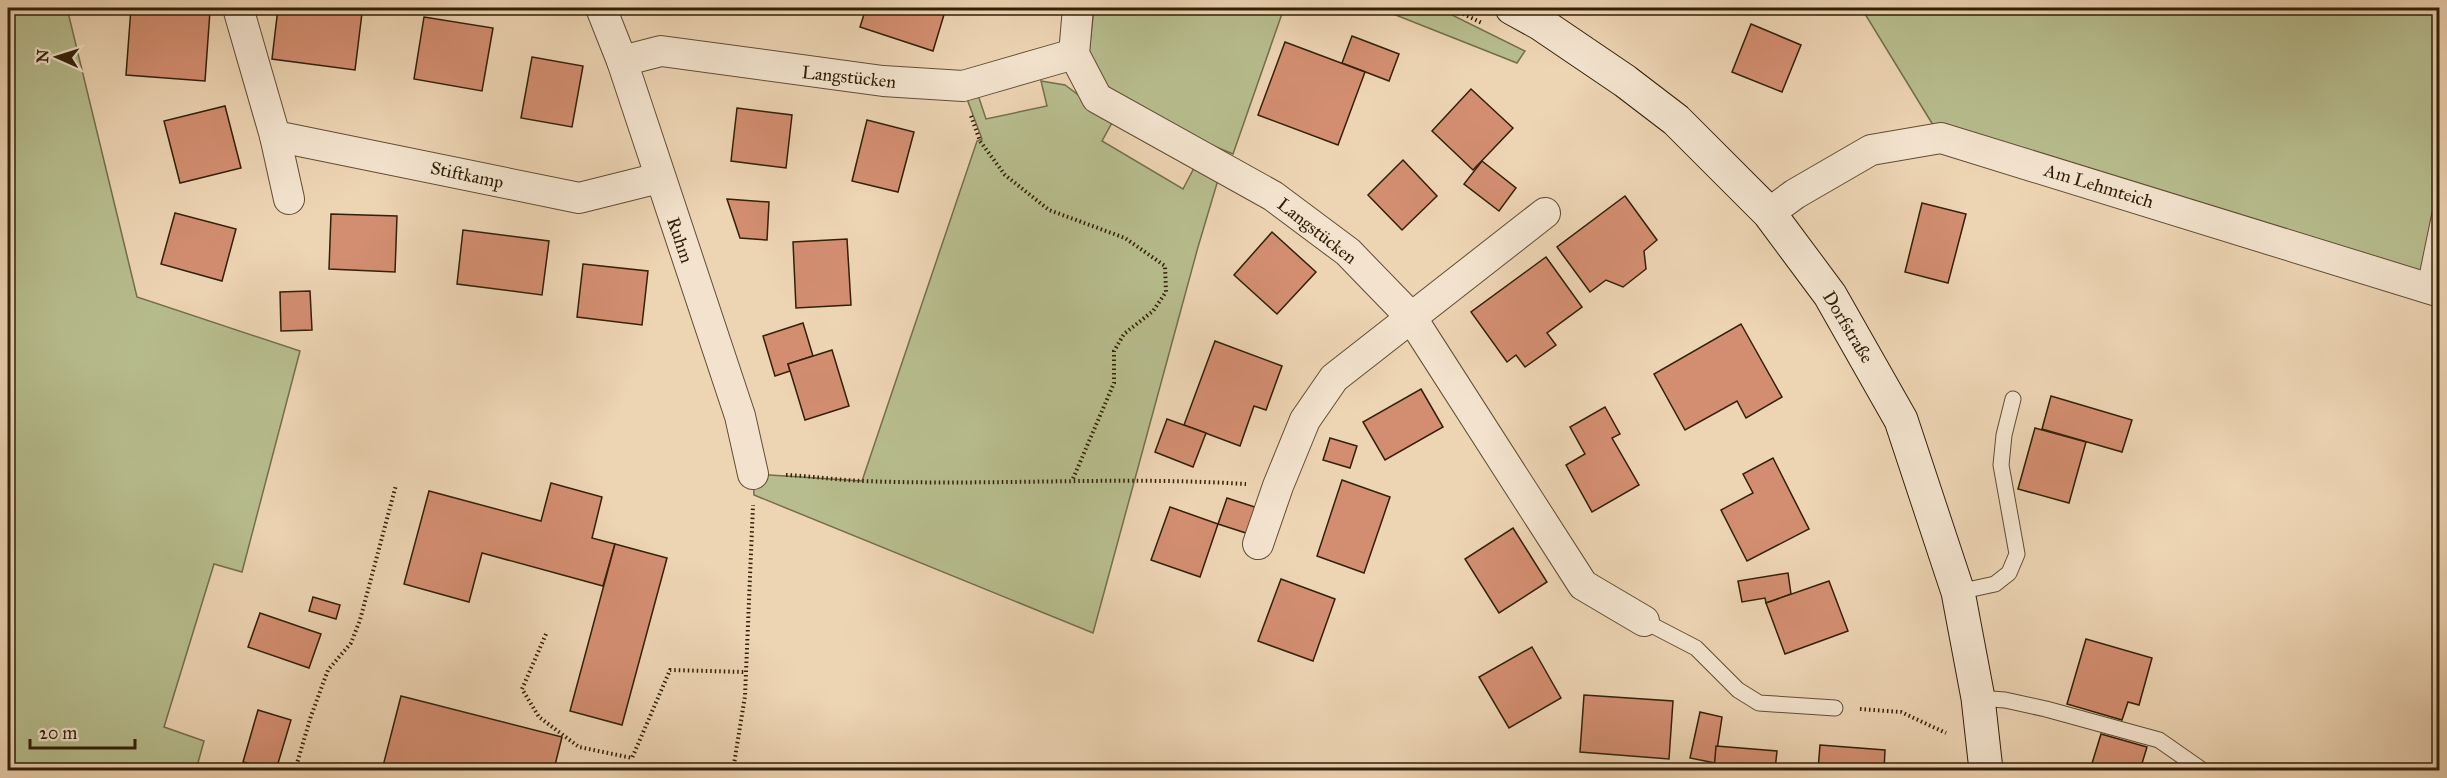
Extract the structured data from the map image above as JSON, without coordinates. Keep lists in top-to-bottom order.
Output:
{
  "streets": {
    "street": [
      "Langstücken",
      "Stiftkamp",
      "Am Lehmteich",
      "Ruhm",
      "Dorfstraße"
    ]
  },
  "crossings": [
    ["Langstücken", "Ruhm"],
    ["Stiftkamp", "Ruhm"],
    ["Am Lehmteich", "Dorfstraße"]
  ],
  "scale_bar": "20 m",
  "north": "left"
}
